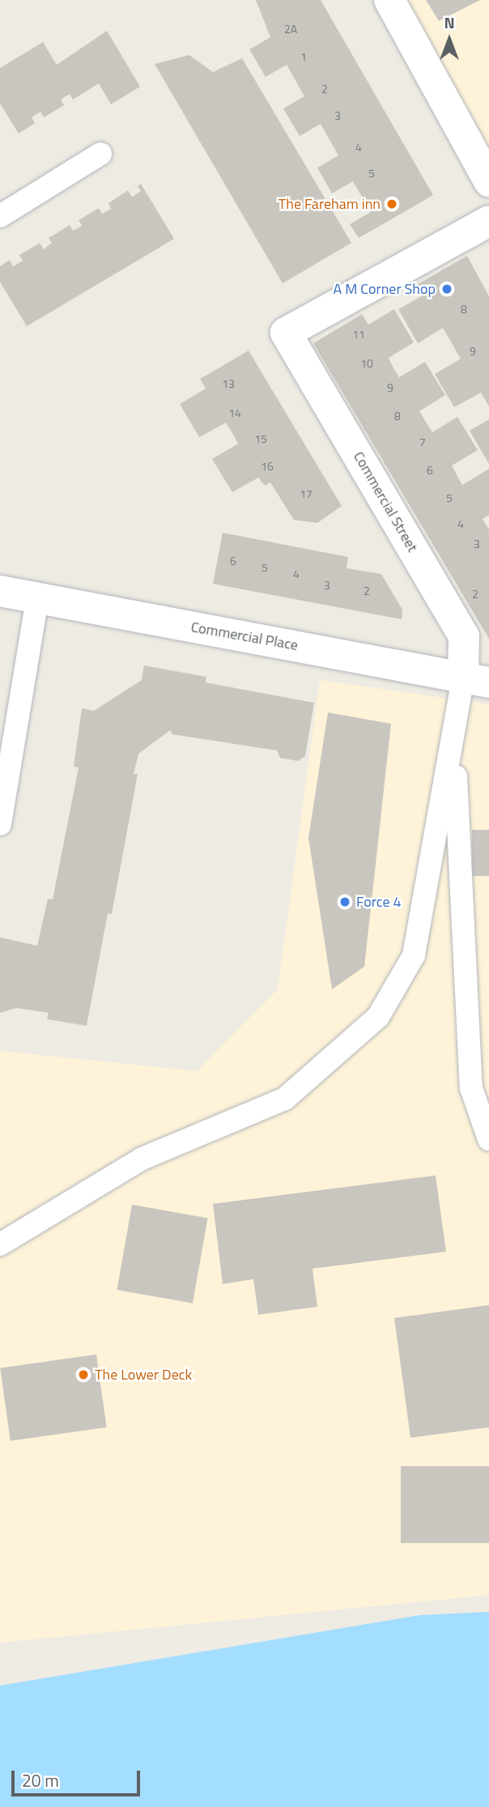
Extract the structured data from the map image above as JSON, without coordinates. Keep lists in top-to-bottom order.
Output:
{
  "streets": {
    "street": ["Commercial Street", "Commercial Place"]
  },
  "crossings": [
    ["Commercial Street", "Commercial Place"]
  ],
  "places": [
    "The Fareham inn",
    "A M Corner Shop",
    "Force 4",
    "The Lower Deck"
  ],
  "house_numbers": [
    "2A",
    "1",
    "2",
    "3",
    "4",
    "5",
    "8",
    "11",
    "9",
    "10",
    "13",
    "9",
    "14",
    "8",
    "15",
    "7",
    "16",
    "6",
    "17",
    "5",
    "4",
    "3",
    "6",
    "5",
    "4",
    "3",
    "2",
    "2"
  ],
  "scale_bar": "20 m",
  "north": "top"
}
